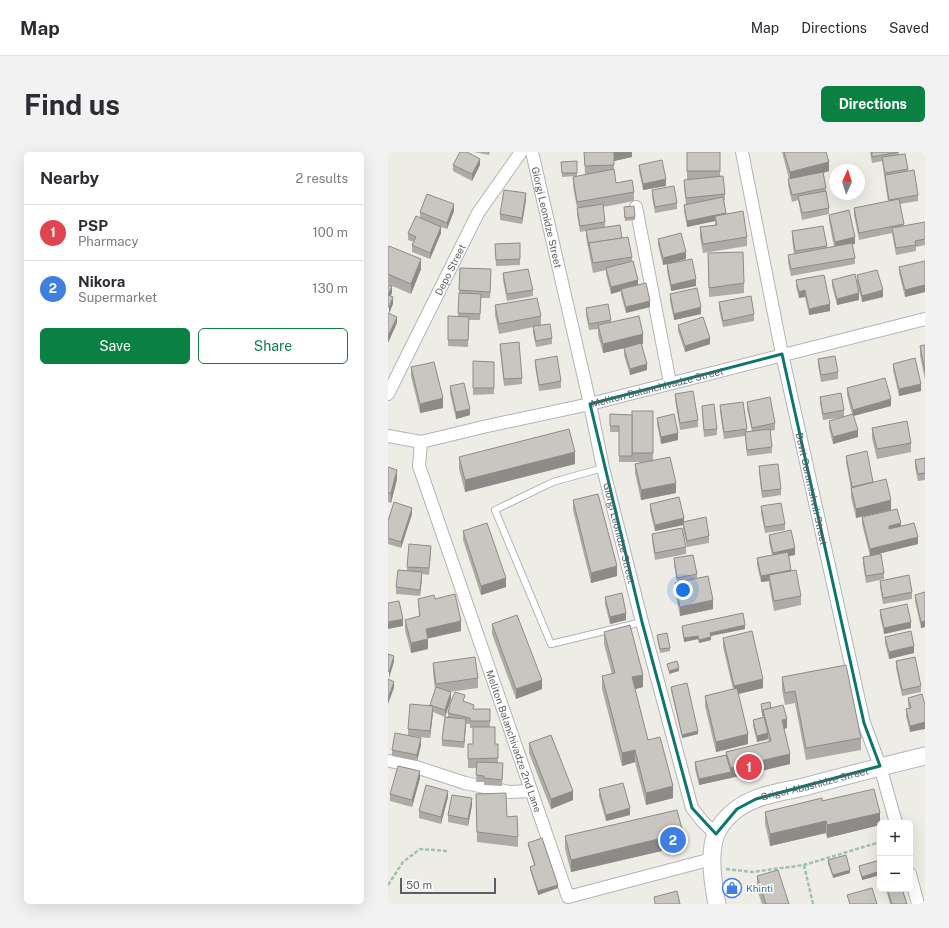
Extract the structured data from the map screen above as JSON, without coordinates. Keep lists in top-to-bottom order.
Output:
{
  "streets": {
    "street": [
      "Giorgi Leonidze Street",
      "Depo Street",
      "Meliton Balanchivadze Street",
      "Davit Guramishvili Street",
      "Meliton Balanchivadze 2nd Lane",
      "Grigol Abashidze Street"
    ]
  },
  "crossings": [
    ["Giorgi Leonidze Street", "Meliton Balanchivadze Street"],
    ["Giorgi Leonidze Street", "Grigol Abashidze Street"],
    ["Meliton Balanchivadze Street", "Davit Guramishvili Street"],
    ["Meliton Balanchivadze Street", "Meliton Balanchivadze 2nd Lane"],
    ["Davit Guramishvili Street", "Grigol Abashidze Street"]
  ],
  "places": {
    "shop": ["Khinti"]
  },
  "scale_bar": "50 m",
  "north": "top",
  "page": {
    "header": "Map",
    "nav": ["Map", "Directions", "Saved"],
    "buttons": [
      "Directions",
      ["Save", "Share"]
    ],
    "title": "Find us",
    "heading": ["Nearby", "2 results"],
    "list": [
      {
        "mark": "1",
        "name": "PSP",
        "note": "Pharmacy",
        "value": "100 m"
      },
      {
        "mark": "2",
        "name": "Nikora",
        "note": "Supermarket",
        "value": "130 m"
      }
    ],
    "pins": ["1", "2"],
    "map_buttons": ["+", "−"],
    "scale": "50 m"
  }
}
